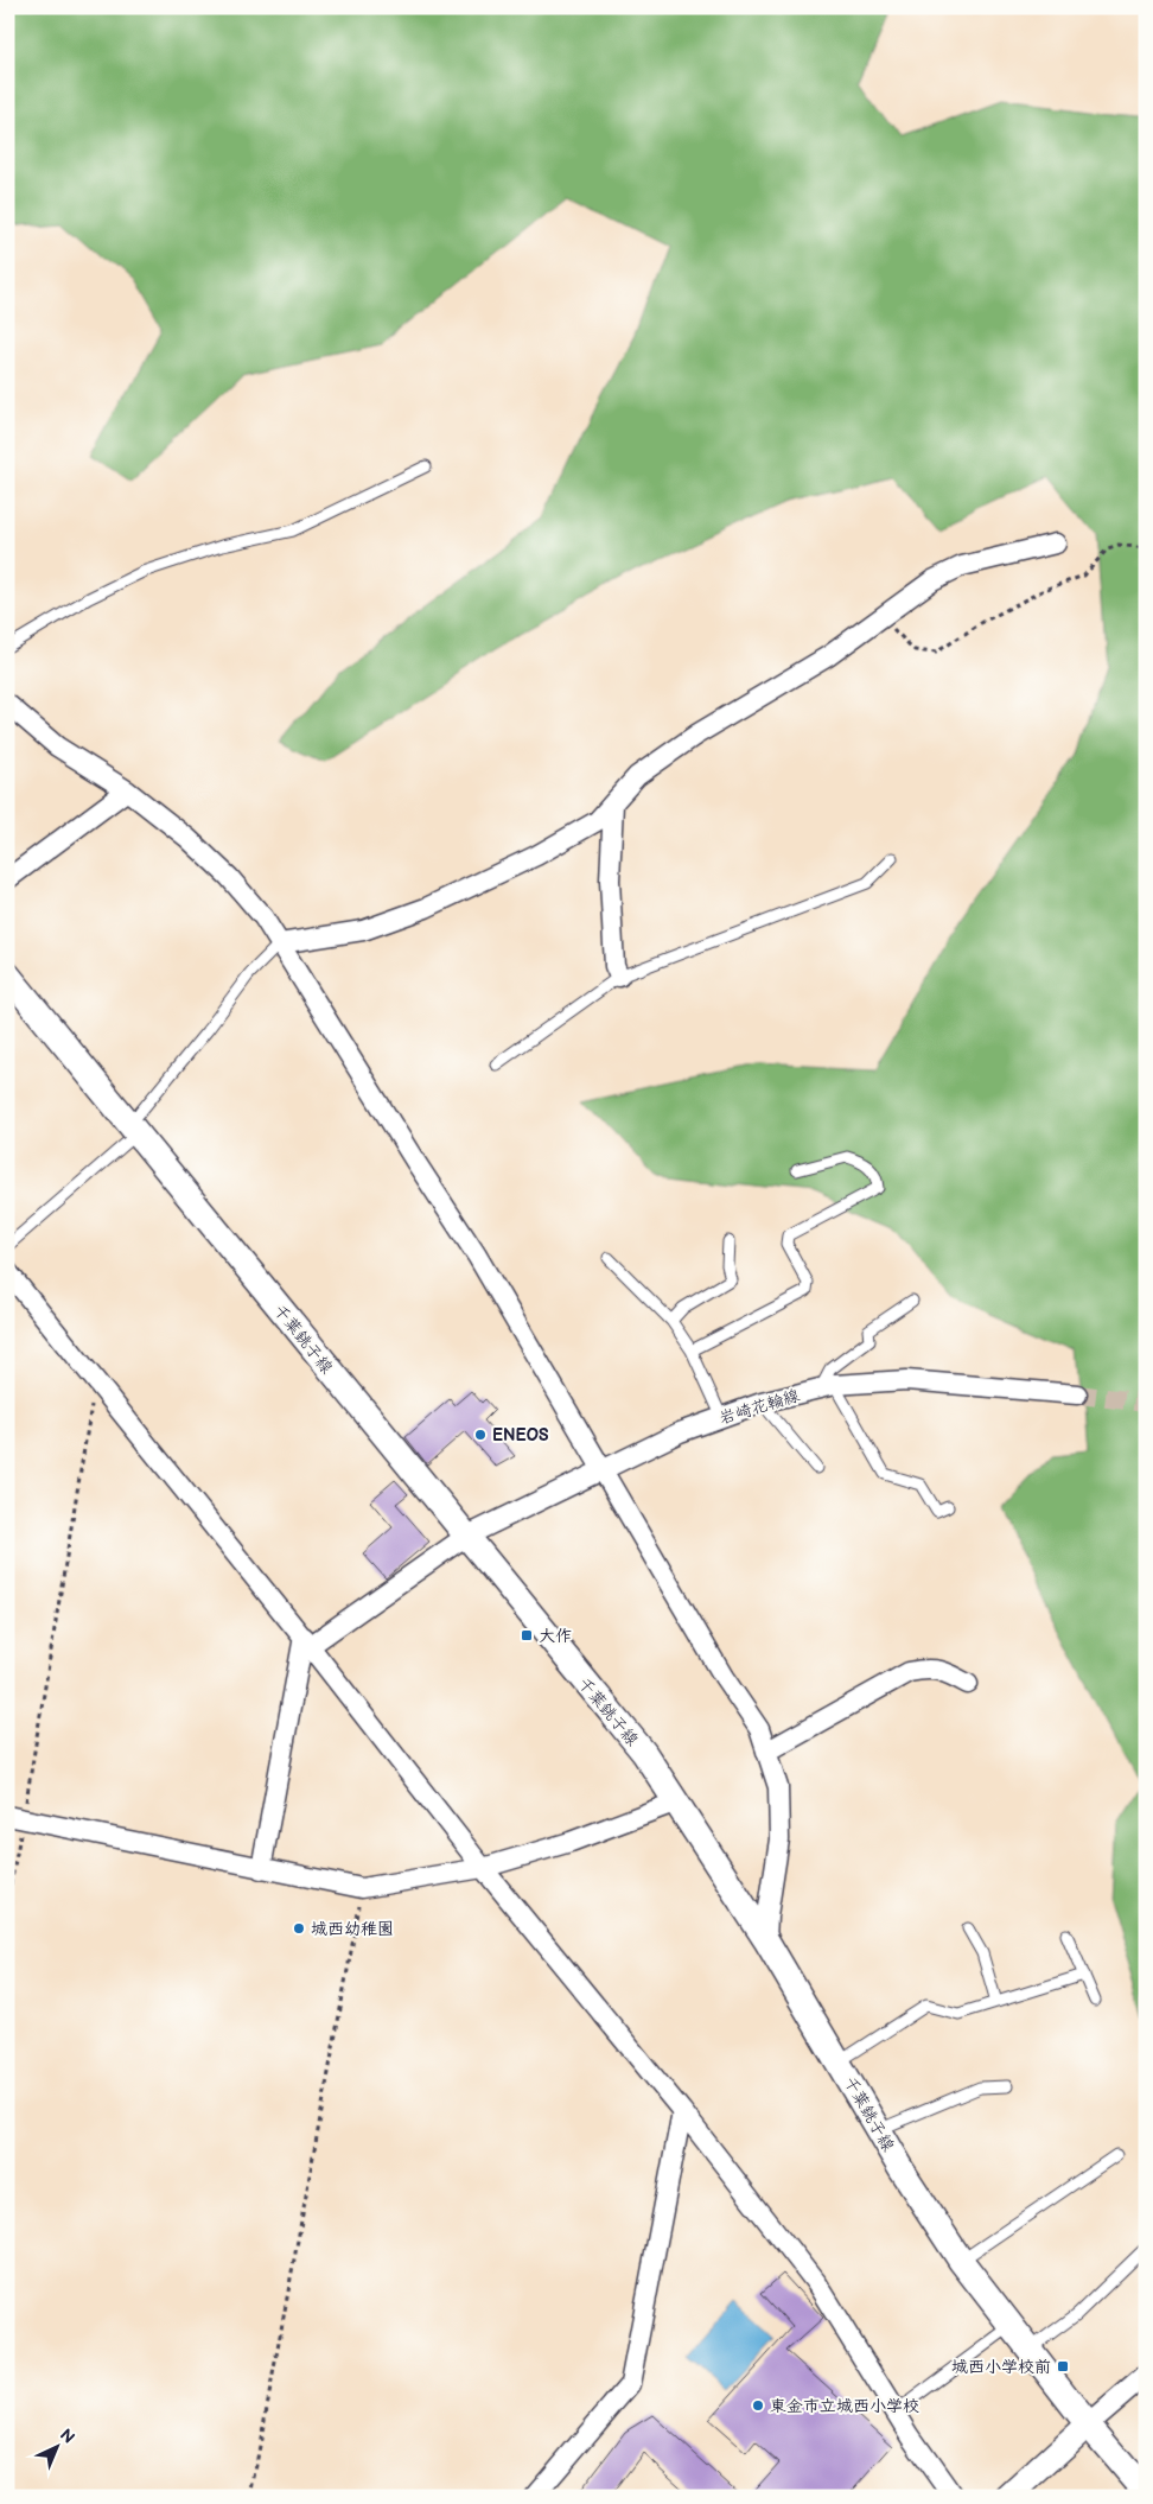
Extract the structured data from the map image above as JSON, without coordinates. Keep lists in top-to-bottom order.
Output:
{
  "streets": {
    "street": ["千葉銚子線", "岩崎花輪線"]
  },
  "crossings": [
    ["千葉銚子線", "岩崎花輪線"]
  ],
  "places": {
    "other": ["ENEOS", "城西幼稚園", "東金市立城西小学校"],
    "transit": ["大作", "城西小学校前"]
  },
  "north": "top right"
}
